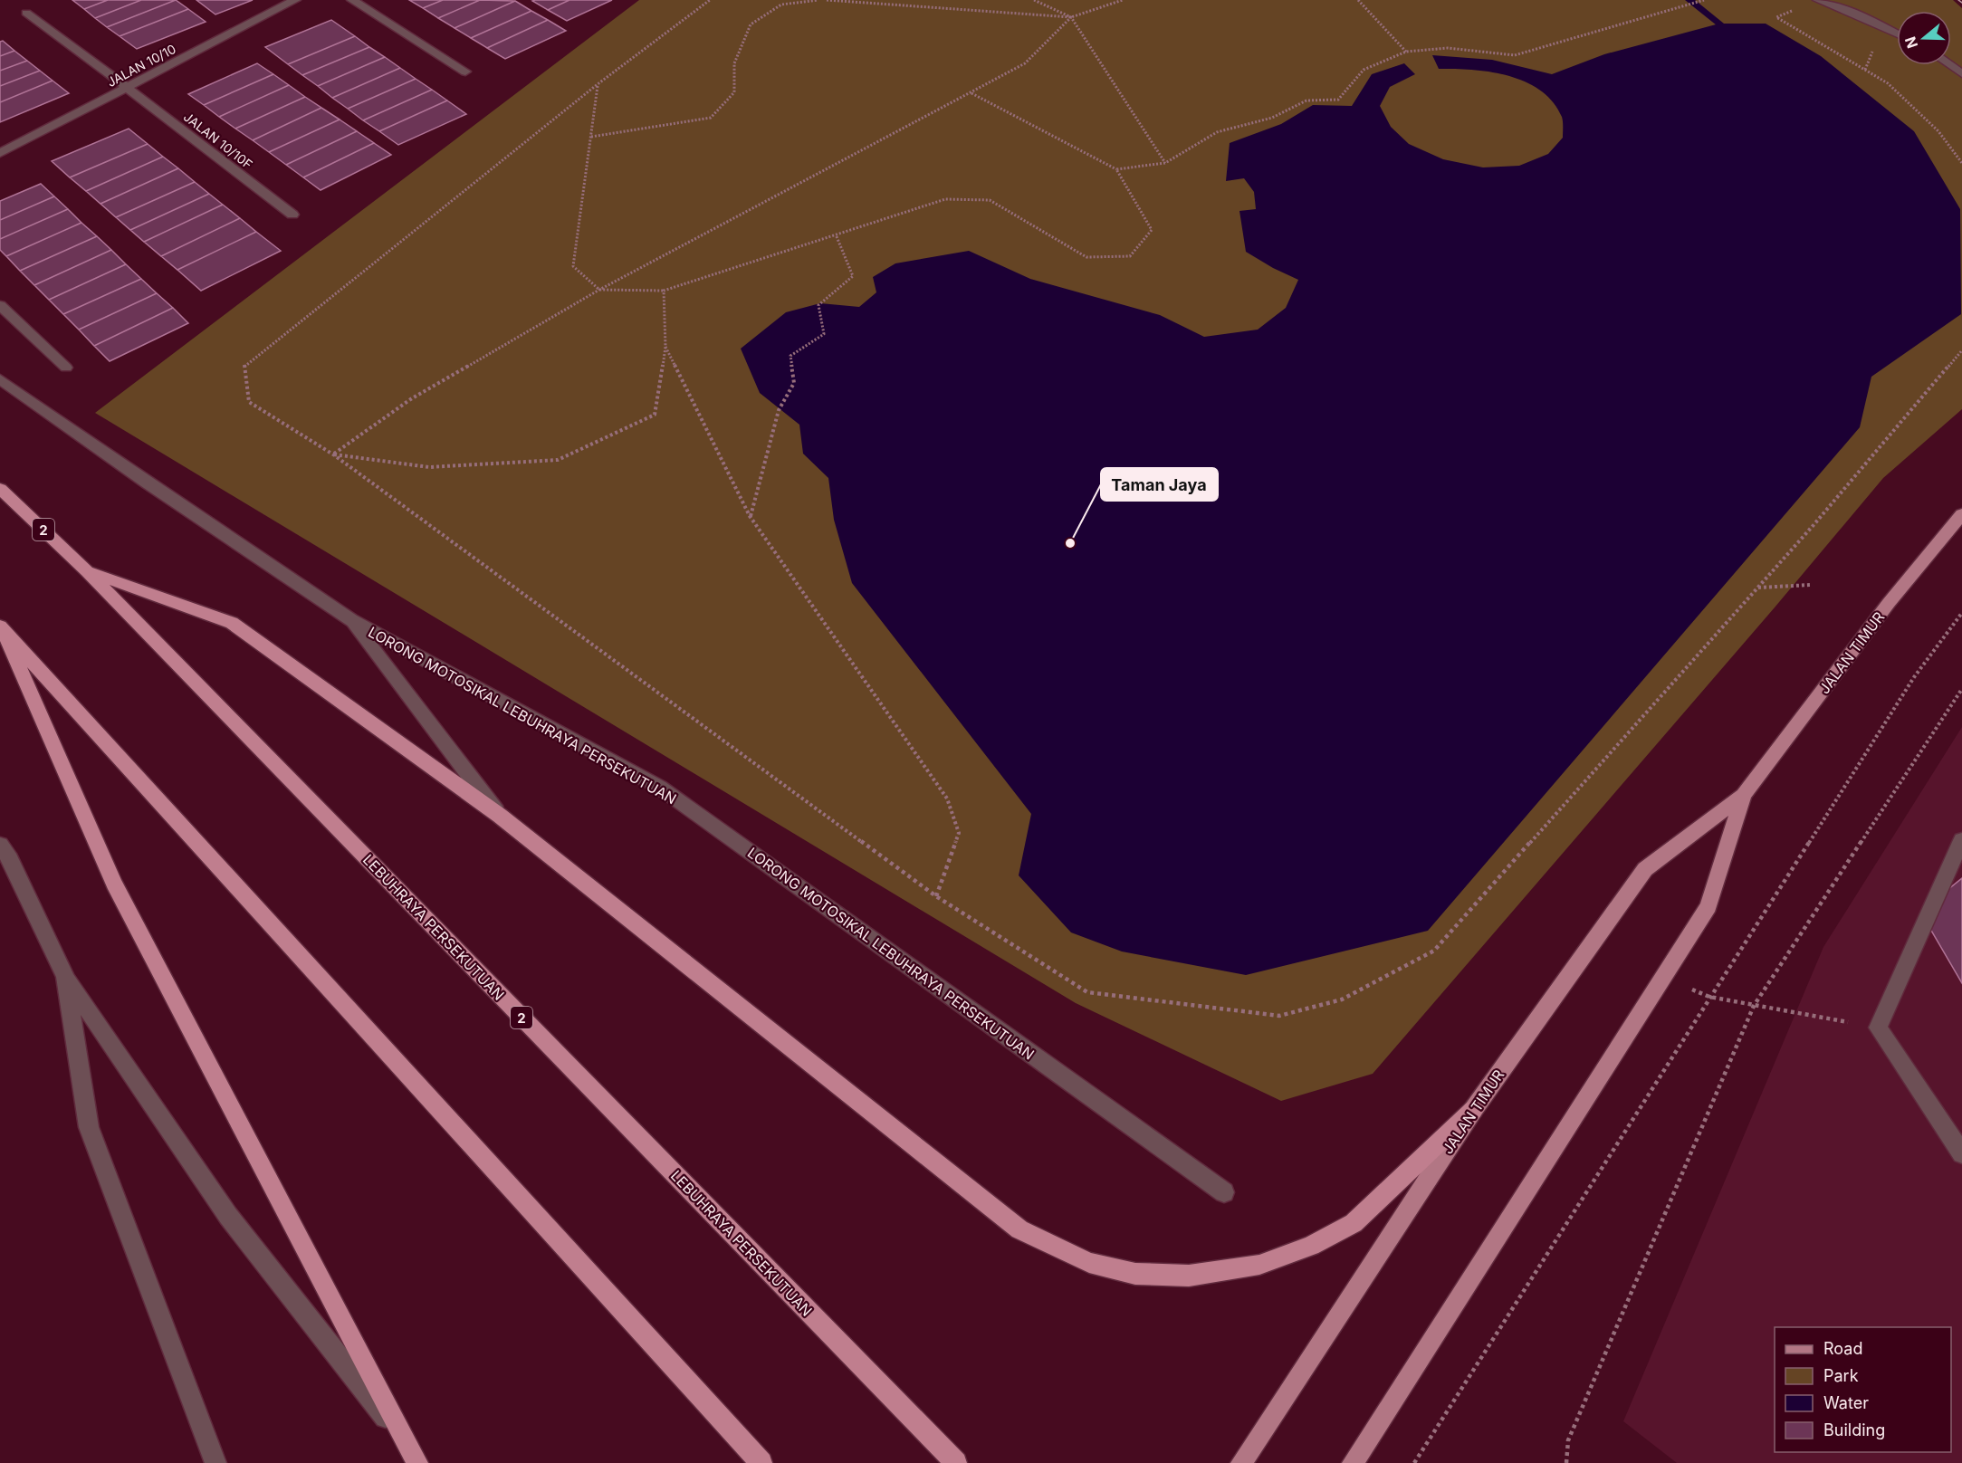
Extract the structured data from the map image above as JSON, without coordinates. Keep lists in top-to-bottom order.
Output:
{
  "streets": {
    "highway": ["2", "LEBUHRAYA PERSEKUTUAN"],
    "main road": ["JALAN TIMUR"],
    "street": ["JALAN 10/10", "JALAN 10/10F", "LORONG MOTOSIKAL LEBUHRAYA PERSEKUTUAN"]
  },
  "crossings": [
    ["JALAN 10/10", "JALAN 10/10F"]
  ],
  "places": ["Taman Jaya"],
  "legend": [
    "Road",
    "Park",
    "Water",
    "Building"
  ],
  "north": "left"
}
